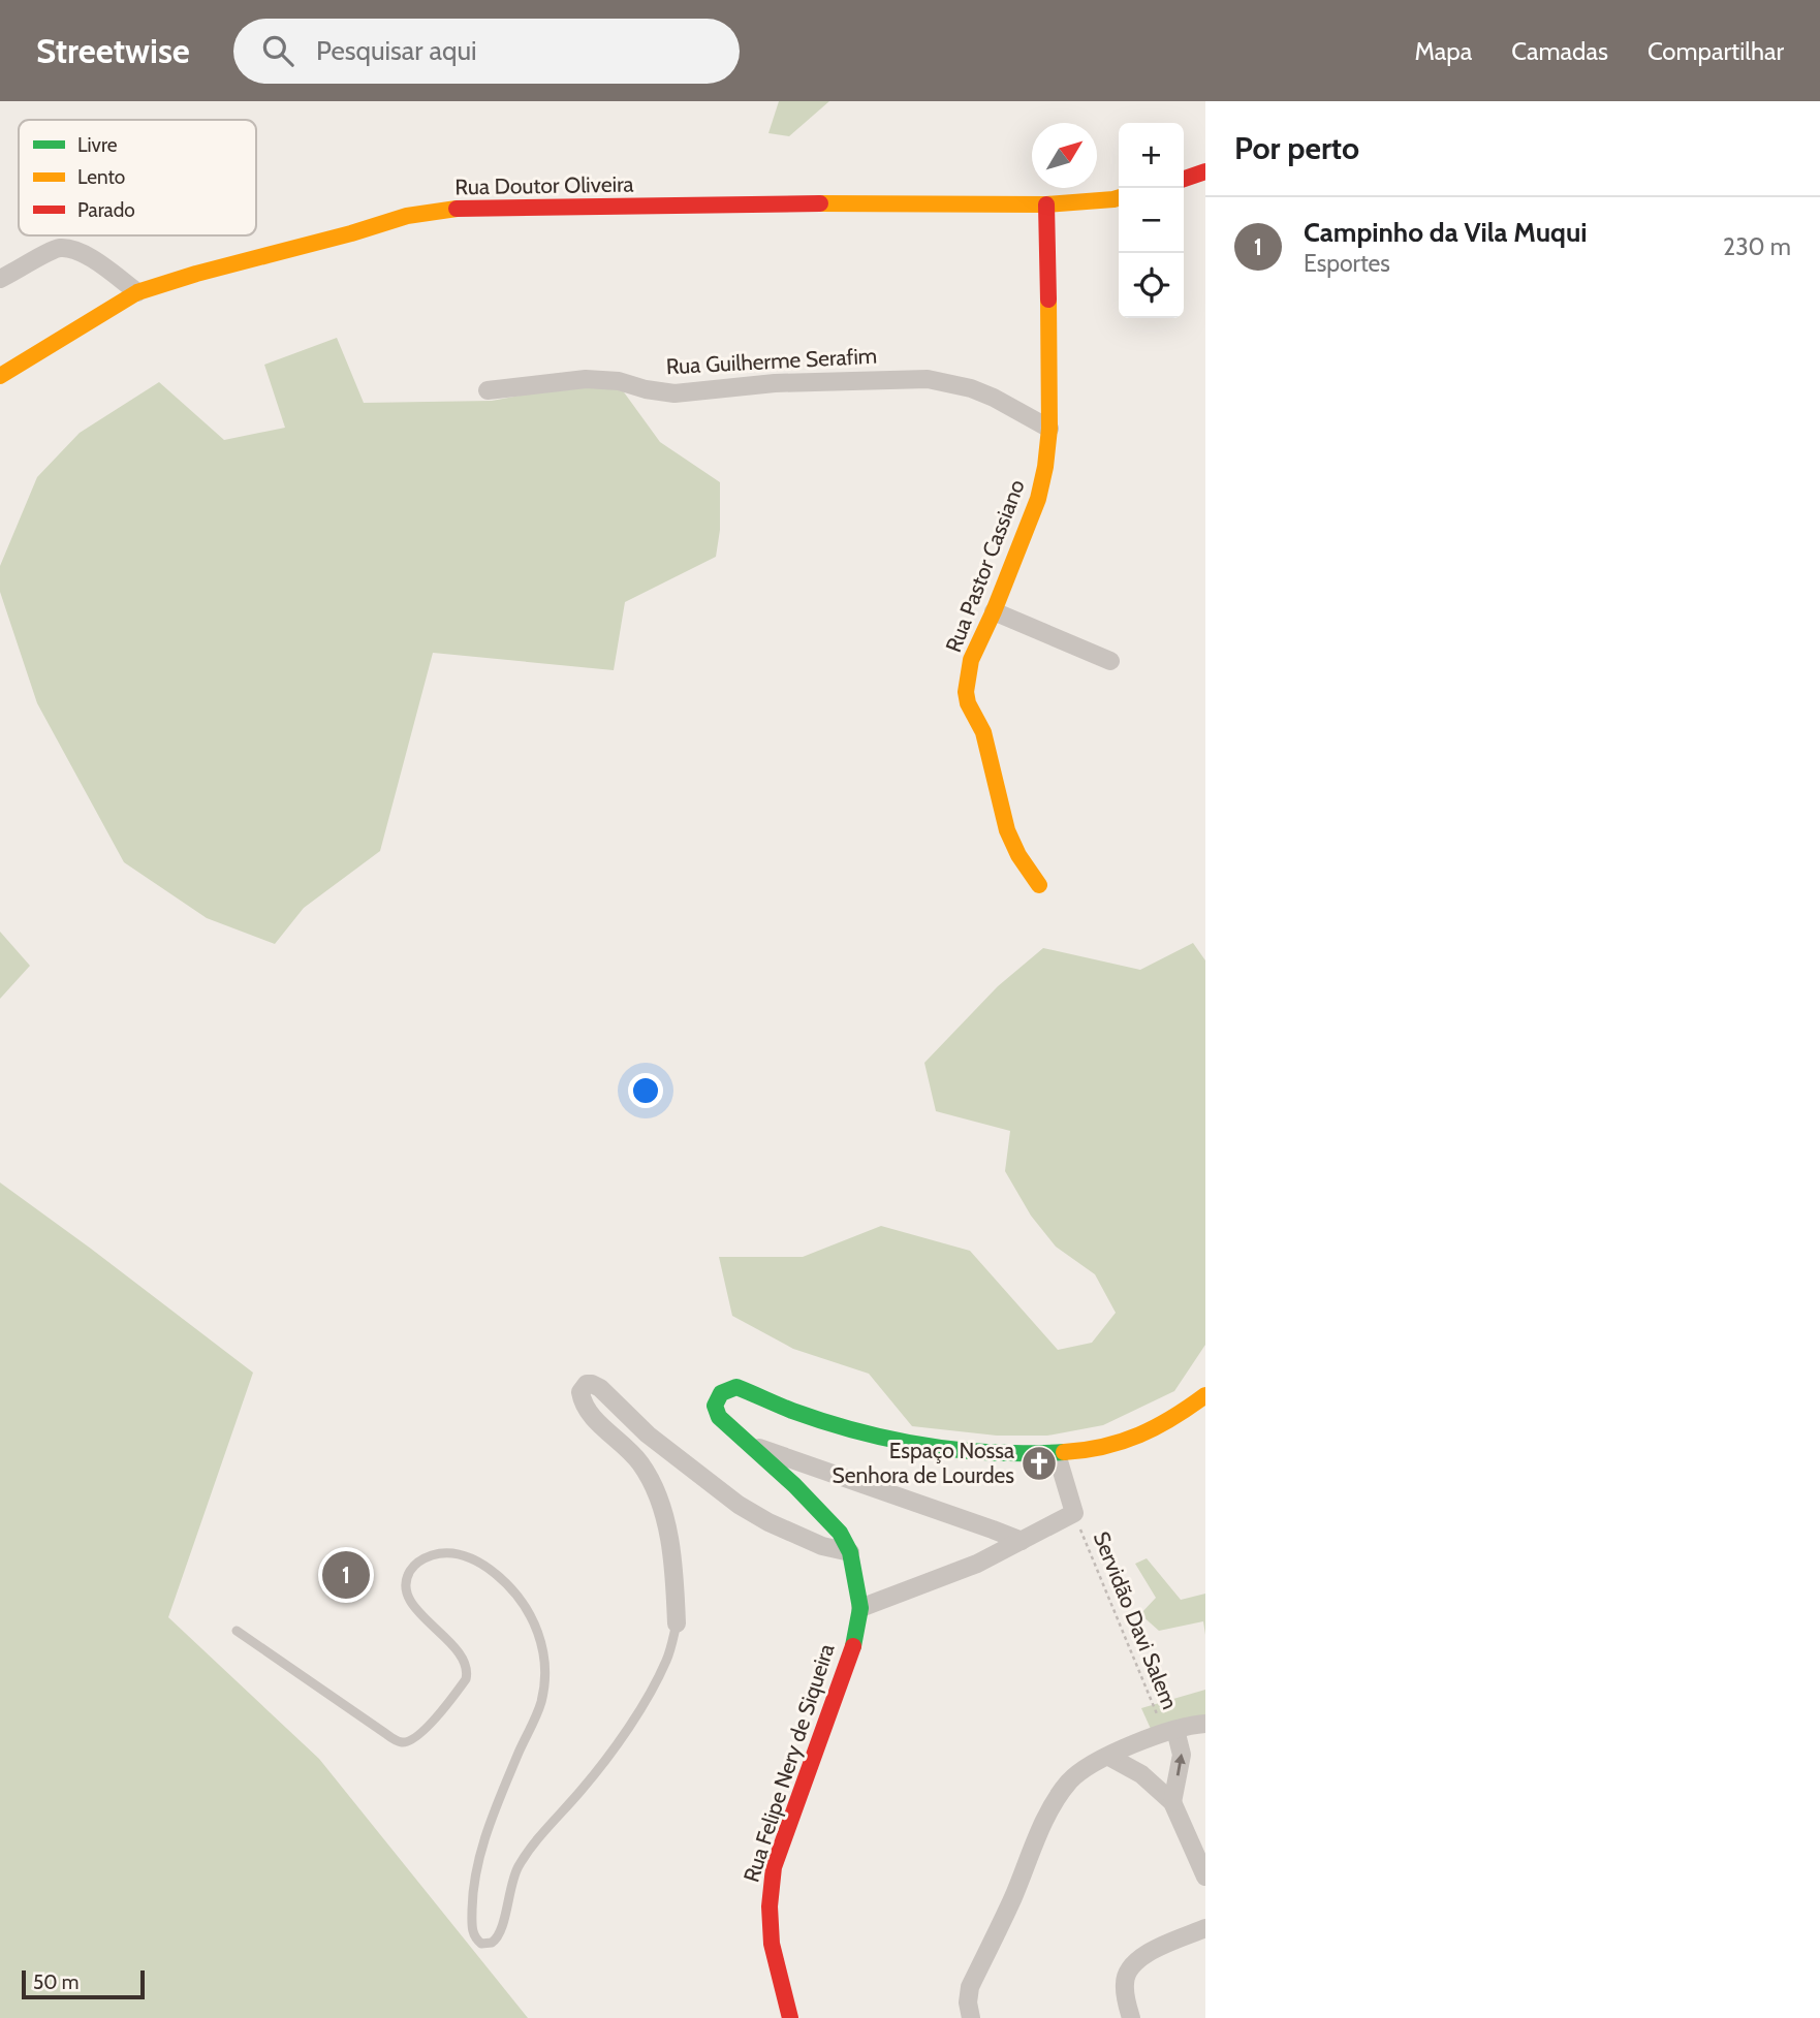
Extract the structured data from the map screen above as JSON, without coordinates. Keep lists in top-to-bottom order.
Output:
{
  "streets": {
    "street": [
      "Rua Doutor Oliveira",
      "Rua Guilherme Serafim",
      "Rua Pastor Cassiano",
      "Rua Felipe Nery de Siqueira"
    ],
    "path": ["Servidão Davi Salem"]
  },
  "crossings": [
    ["Rua Doutor Oliveira", "Rua Pastor Cassiano"],
    ["Rua Guilherme Serafim", "Rua Pastor Cassiano"]
  ],
  "places": {
    "church": ["Espaço Nossa Senhora de Lourdes"]
  },
  "legend": ["Livre", "Lento", "Parado"],
  "scale_bar": "50 m",
  "north": "top right",
  "page": {
    "header": "Streetwise",
    "search": "Pesquisar aqui",
    "nav": ["Mapa", "Camadas", "Compartilhar"],
    "heading": "Por perto",
    "map_buttons": ["+", "−"],
    "list": [
      {
        "mark": "1",
        "name": "Campinho da Vila Muqui",
        "note": "Esportes",
        "value": "230 m"
      }
    ],
    "pins": "1",
    "scale": "50 m"
  }
}
